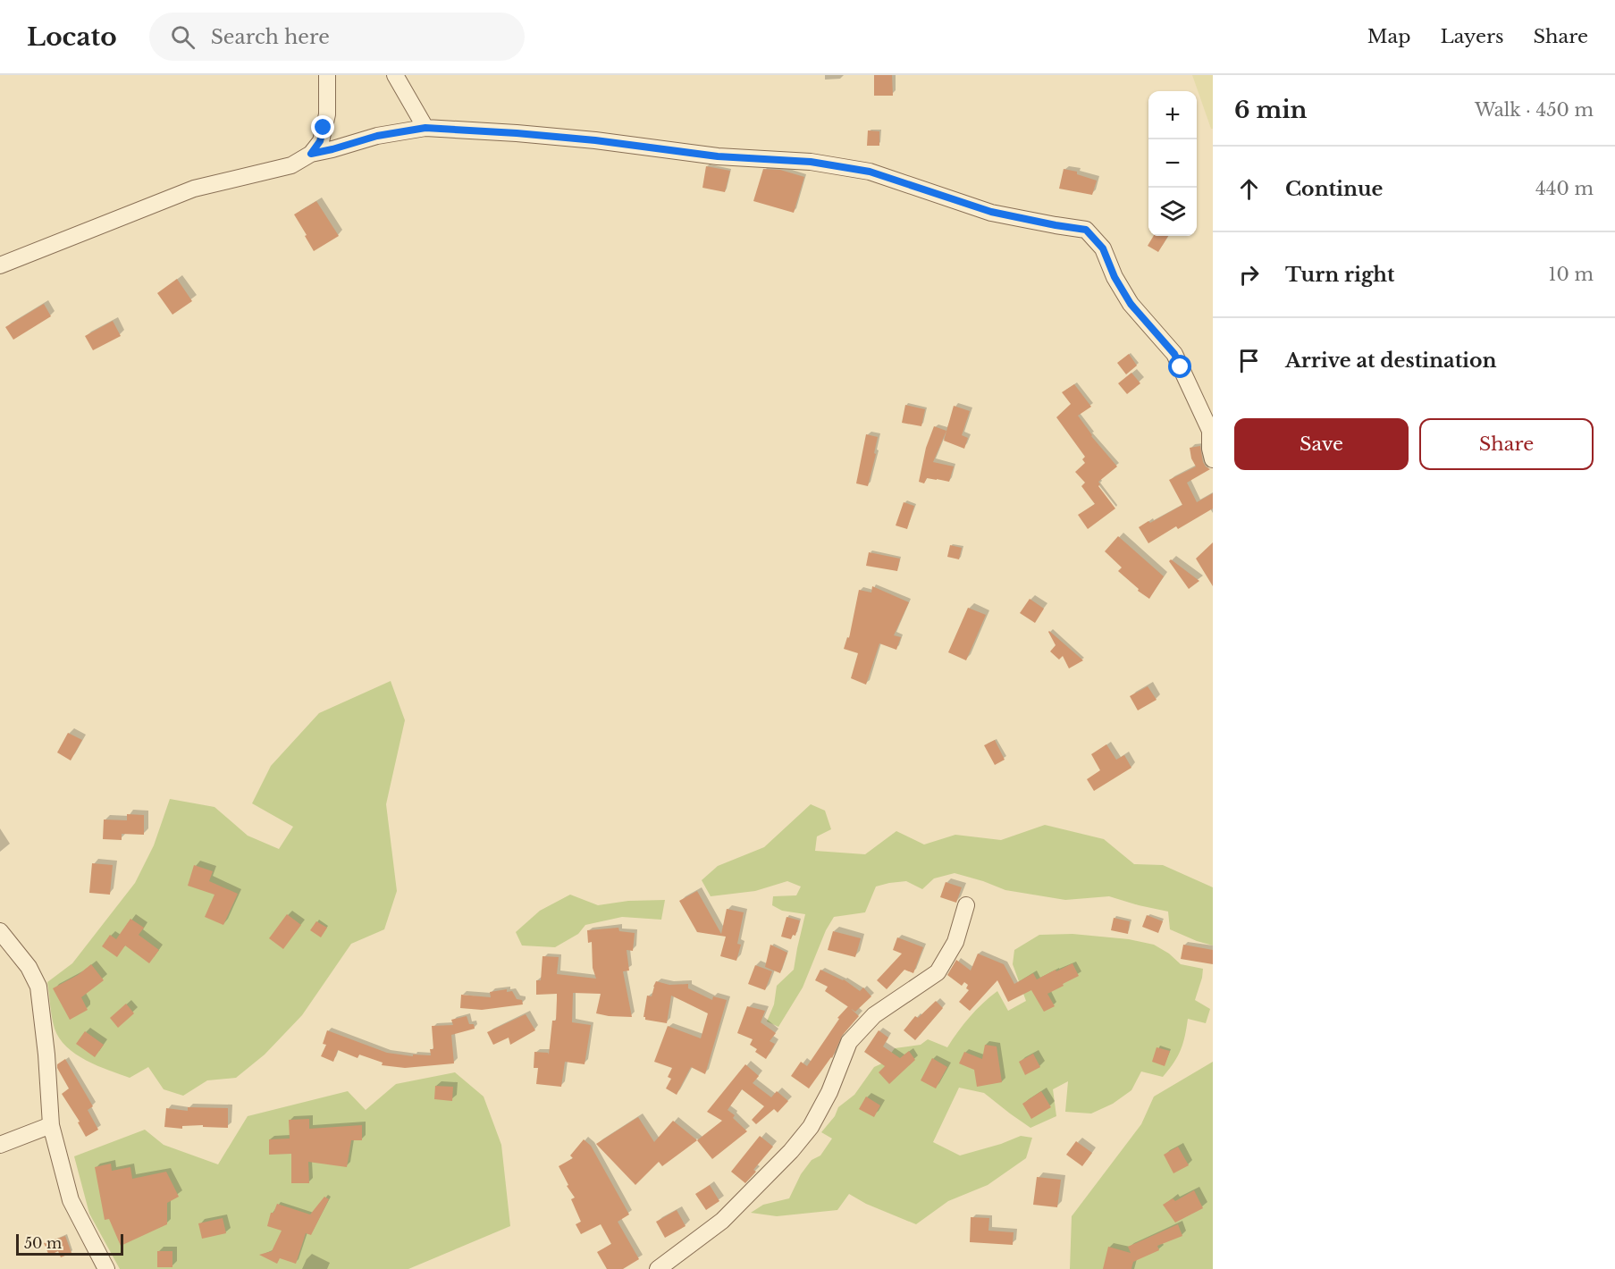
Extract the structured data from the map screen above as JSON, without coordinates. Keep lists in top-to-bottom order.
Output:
{
  "scale_bar": "50 m",
  "page": {
    "header": "Locato",
    "search": "Search here",
    "nav": ["Map", "Layers", "Share"],
    "heading": ["6 min", "Walk · 450 m"],
    "map_buttons": ["+", "−"],
    "list": [
      ["Continue", "440 m"],
      ["Turn right", "10 m"],
      "Arrive at destination"
    ],
    "buttons": ["Save", "Share"],
    "scale": "50 m"
  }
}
